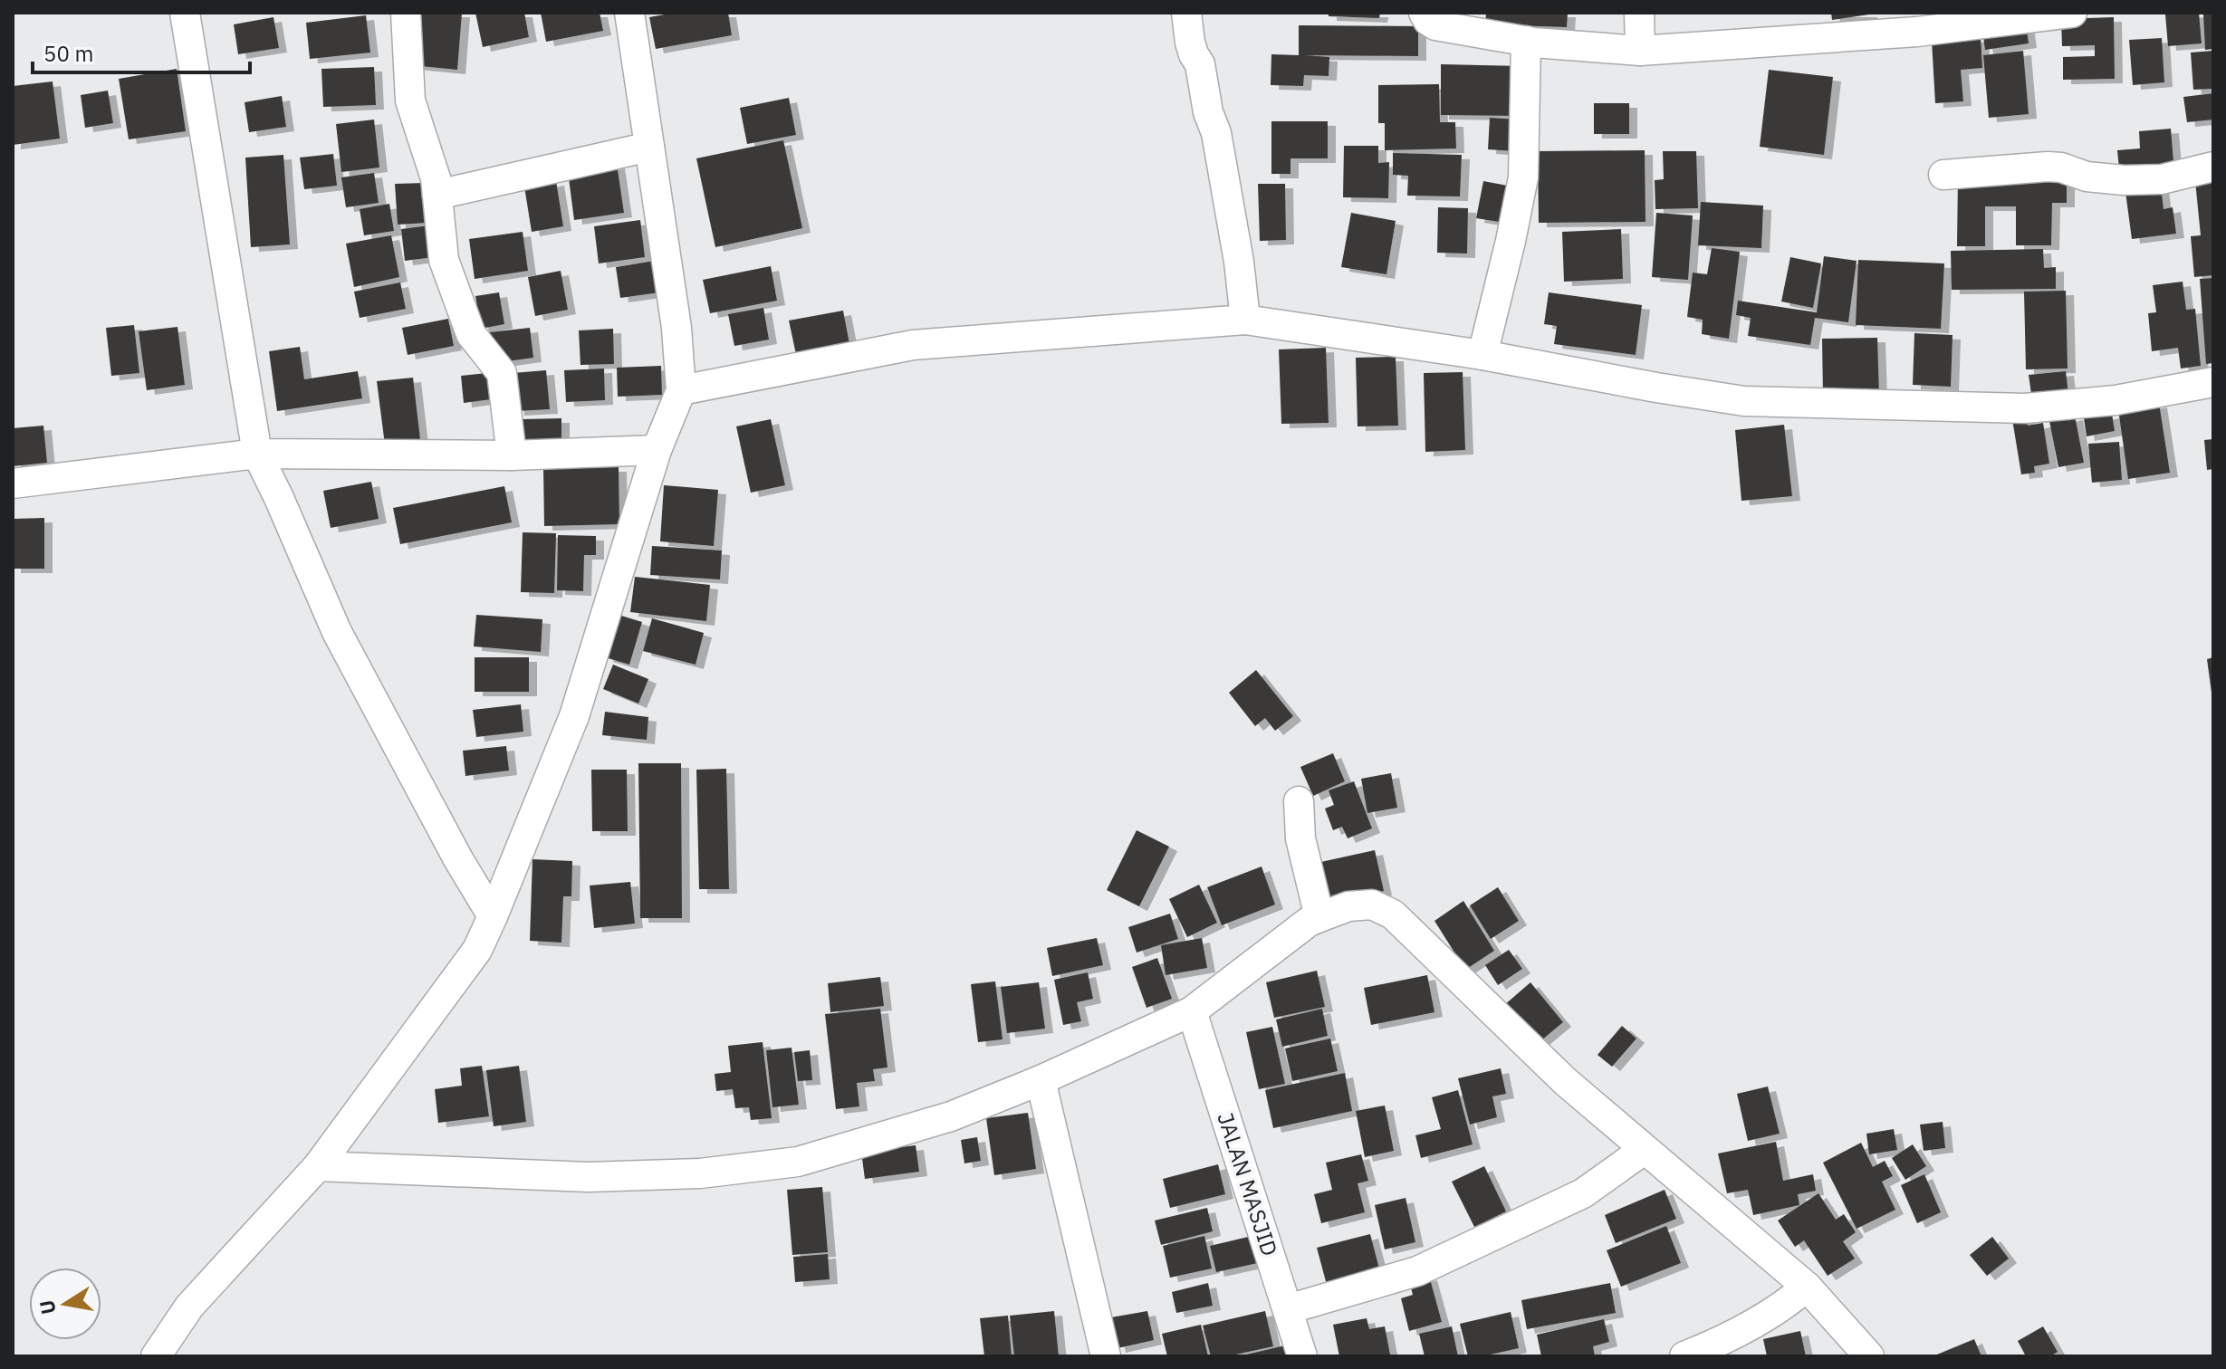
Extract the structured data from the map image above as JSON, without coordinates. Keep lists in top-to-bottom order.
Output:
{
  "streets": {
    "street": ["JALAN MASJID"]
  },
  "scale_bar": "50 m",
  "north": "left"
}
